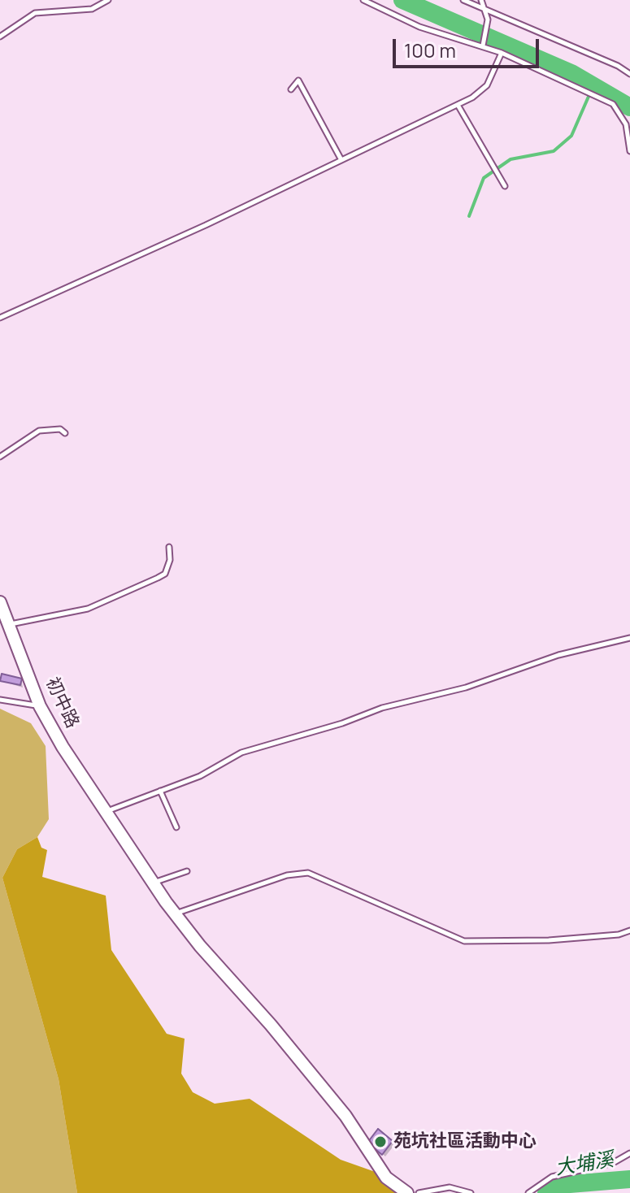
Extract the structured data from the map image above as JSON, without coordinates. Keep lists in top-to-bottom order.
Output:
{
  "streets": {
    "street": ["初中路"]
  },
  "water": ["大埔溪"],
  "places": ["苑坑社區活動中心"],
  "scale_bar": "100 m"
}
